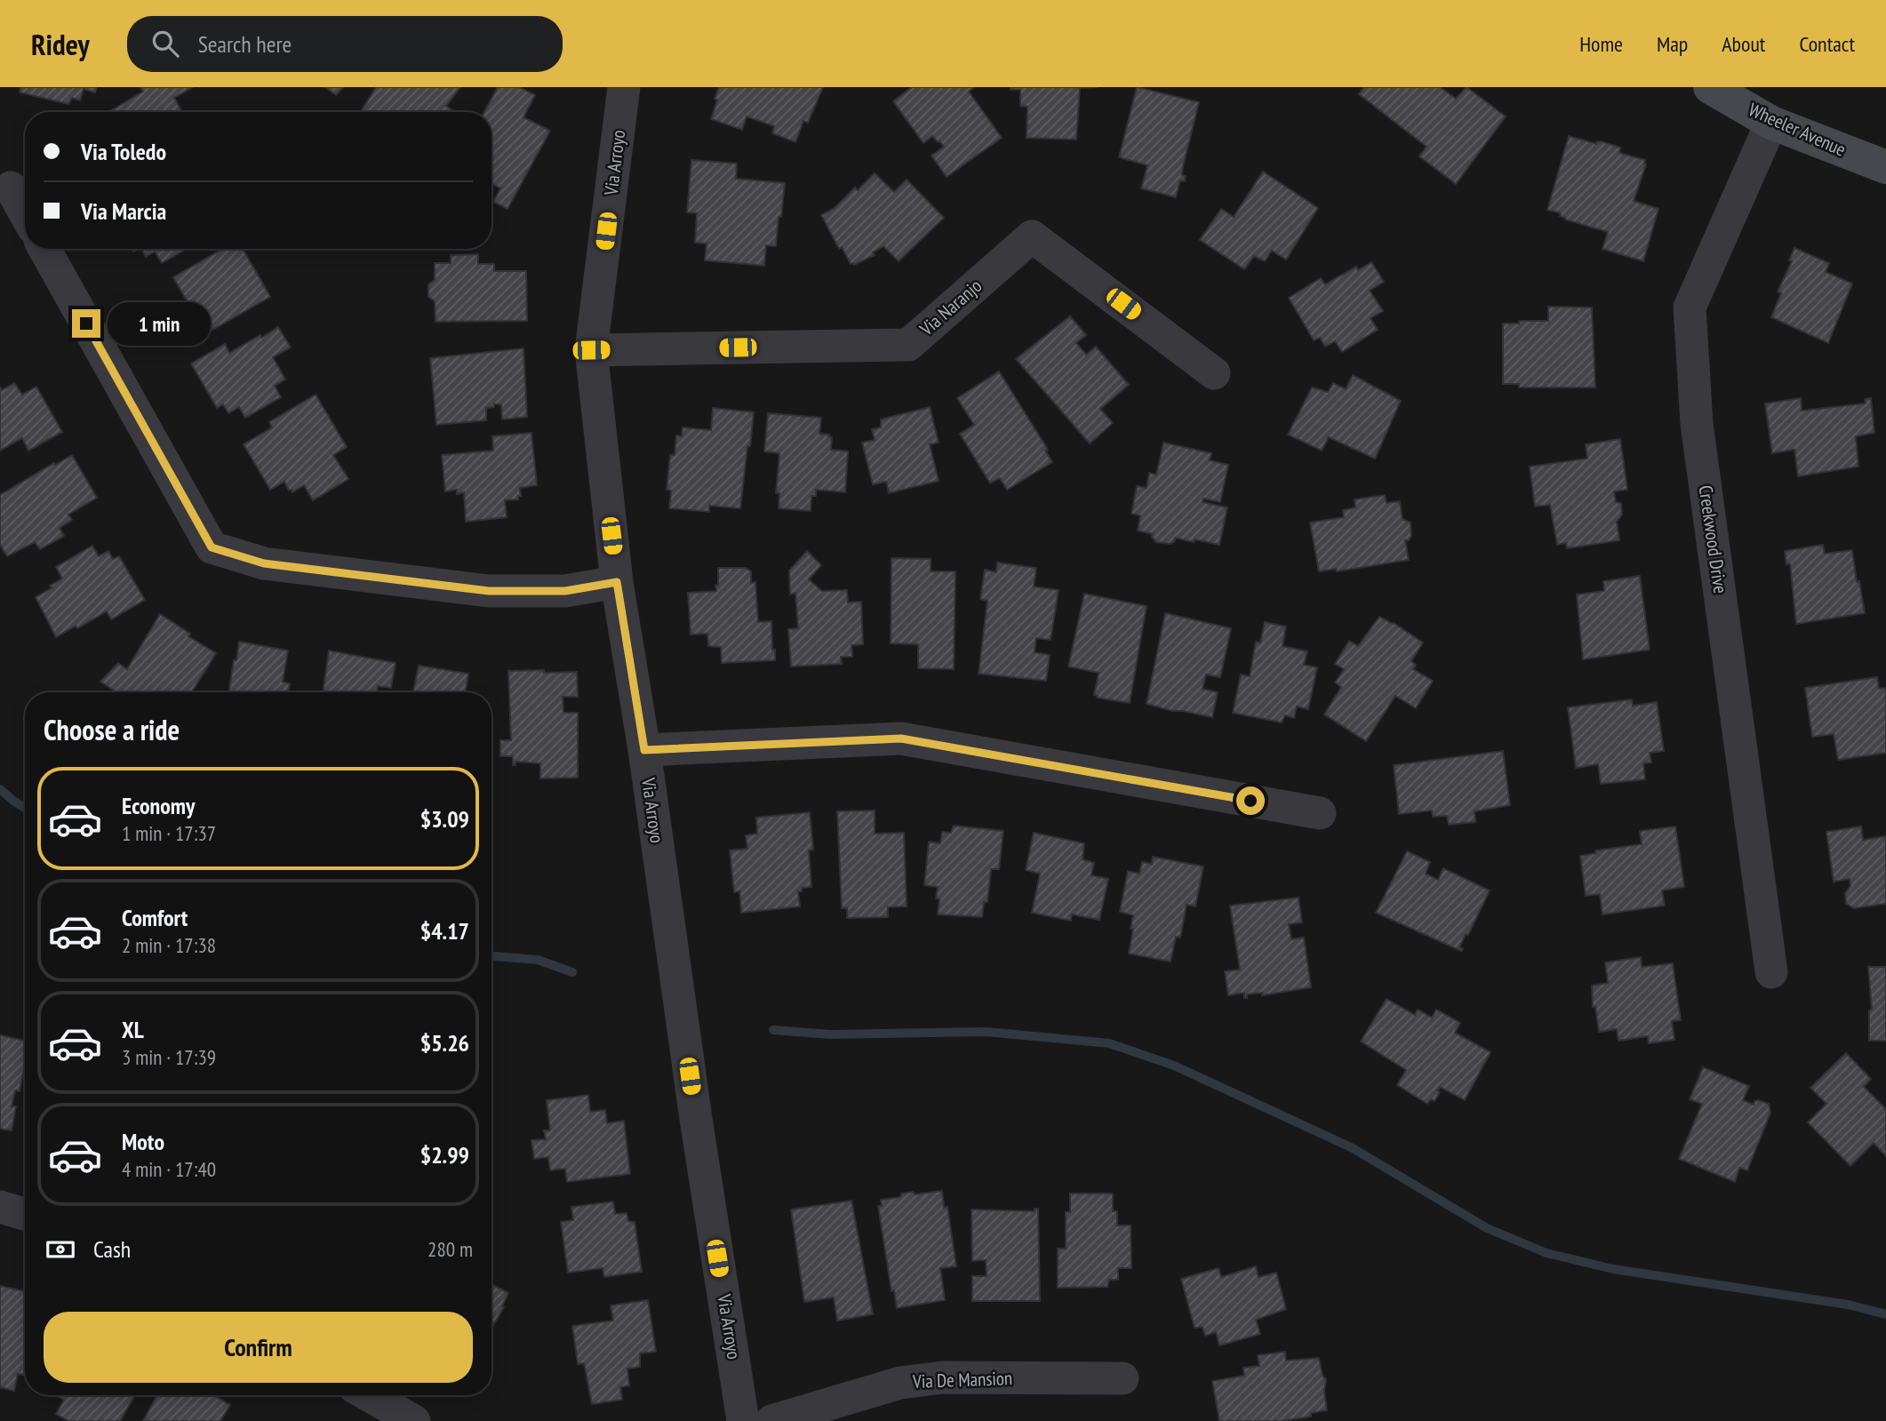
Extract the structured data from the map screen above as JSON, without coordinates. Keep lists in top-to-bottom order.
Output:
{
  "streets": {
    "main road": ["Wheeler Avenue"],
    "street": [
      "Via Arroyo",
      "Via Naranjo",
      "Creekwood Drive",
      "Via De Mansion"
    ]
  },
  "crossings": [
    ["Wheeler Avenue", "Creekwood Drive"],
    ["Via Arroyo", "Via Naranjo"]
  ],
  "page": {
    "header": "Ridey",
    "search": "Search here",
    "nav": [
      "Home",
      "Map",
      "About",
      "Contact"
    ],
    "banner": ["Via Toledo", "Via Marcia"],
    "bubble": "1 min",
    "heading": "Choose a ride",
    "list": [
      {
        "name": "Economy",
        "note": "1 min · 17:37",
        "value": "$3.09"
      },
      {
        "name": "Comfort",
        "note": "2 min · 17:38",
        "value": "$4.17"
      },
      {
        "name": "XL",
        "note": "3 min · 17:39",
        "value": "$5.26"
      },
      {
        "name": "Moto",
        "note": "4 min · 17:40",
        "value": "$2.99"
      }
    ],
    "pay": ["Cash", "280 m"],
    "buttons": "Confirm"
  }
}
